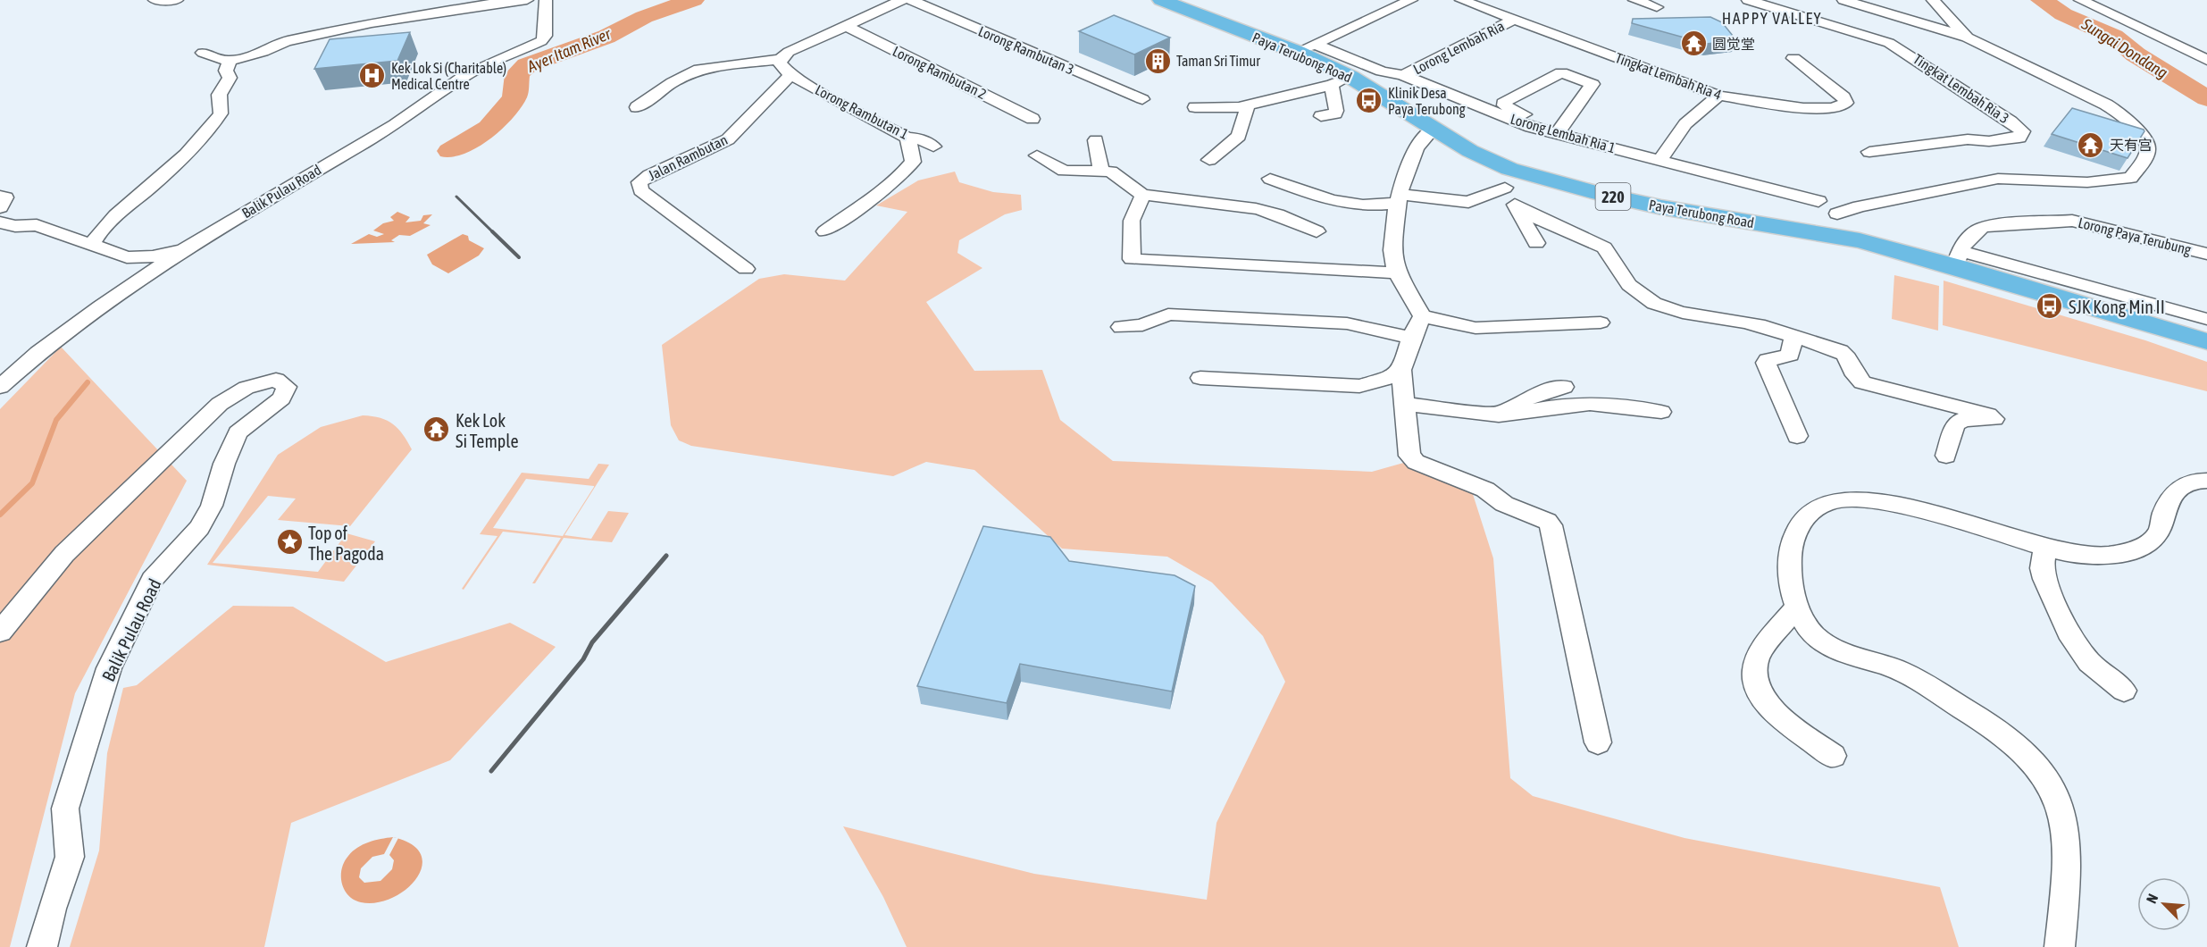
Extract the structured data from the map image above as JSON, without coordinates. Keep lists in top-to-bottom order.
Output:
{
  "streets": {
    "main road": ["Paya Terubong Road", "220"],
    "street": [
      "Lorong Lembah Ria",
      "Lorong Rambutan 3",
      "Lorong Rambutan 2",
      "Tingkat Lembah Ria 4",
      "Tingkat Lembah Ria 3",
      "Lorong Rambutan 1",
      "Lorong Lembah Ria 1",
      "Jalan Rambutan",
      "Balik Pulau Road",
      "Lorong Paya Terubung"
    ]
  },
  "crossings": [
    ["Lorong Lembah Ria", "Tingkat Lembah Ria 4"],
    ["Lorong Lembah Ria", "Lorong Lembah Ria 1"],
    ["Paya Terubong Road", "Lorong Lembah Ria 1"],
    ["Paya Terubong Road", "Lorong Paya Terubung"],
    ["Lorong Rambutan 1", "Jalan Rambutan"]
  ],
  "districts": ["HAPPY VALLEY"],
  "water": ["Sungai Dondang", "Ayer Itam River"],
  "places": {
    "temple": ["圆觉堂", "天有宫", "Kek Lok Si Temple"],
    "building": ["Taman Sri Timur"],
    "hospital": ["Kek Lok Si (Charitable) Medical Centre"],
    "bus stop": ["Klinik Desa Paya Terubong", "SJK Kong Min II"],
    "place": ["Top of The Pagoda"]
  },
  "north": "top left"
}
